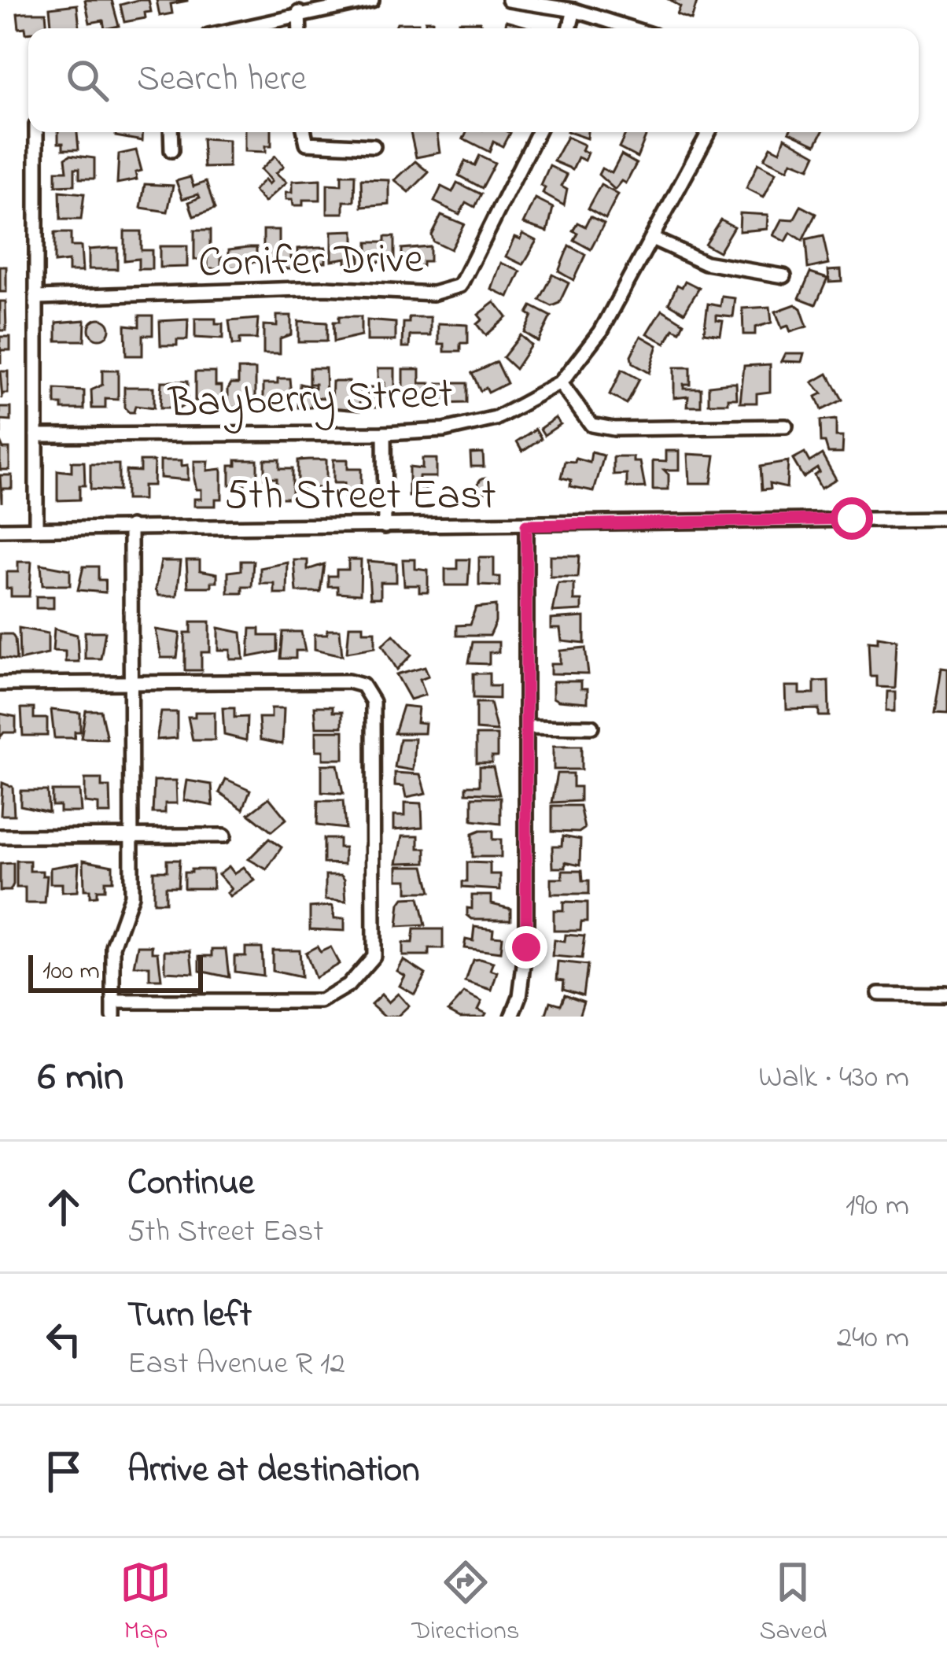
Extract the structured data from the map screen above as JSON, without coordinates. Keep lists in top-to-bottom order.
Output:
{
  "streets": {
    "street": ["Conifer Drive", "Bayberry Street", "5th Street East"]
  },
  "scale_bar": "100 m",
  "page": {
    "search": "Search here",
    "scale": "100 m",
    "heading": ["6 min", "Walk · 430 m"],
    "list": [
      ["Continue", "5th Street East", "190 m"],
      ["Turn left", "East Avenue R 12", "240 m"],
      "Arrive at destination"
    ],
    "nav": ["Map", "Directions", "Saved"]
  }
}
